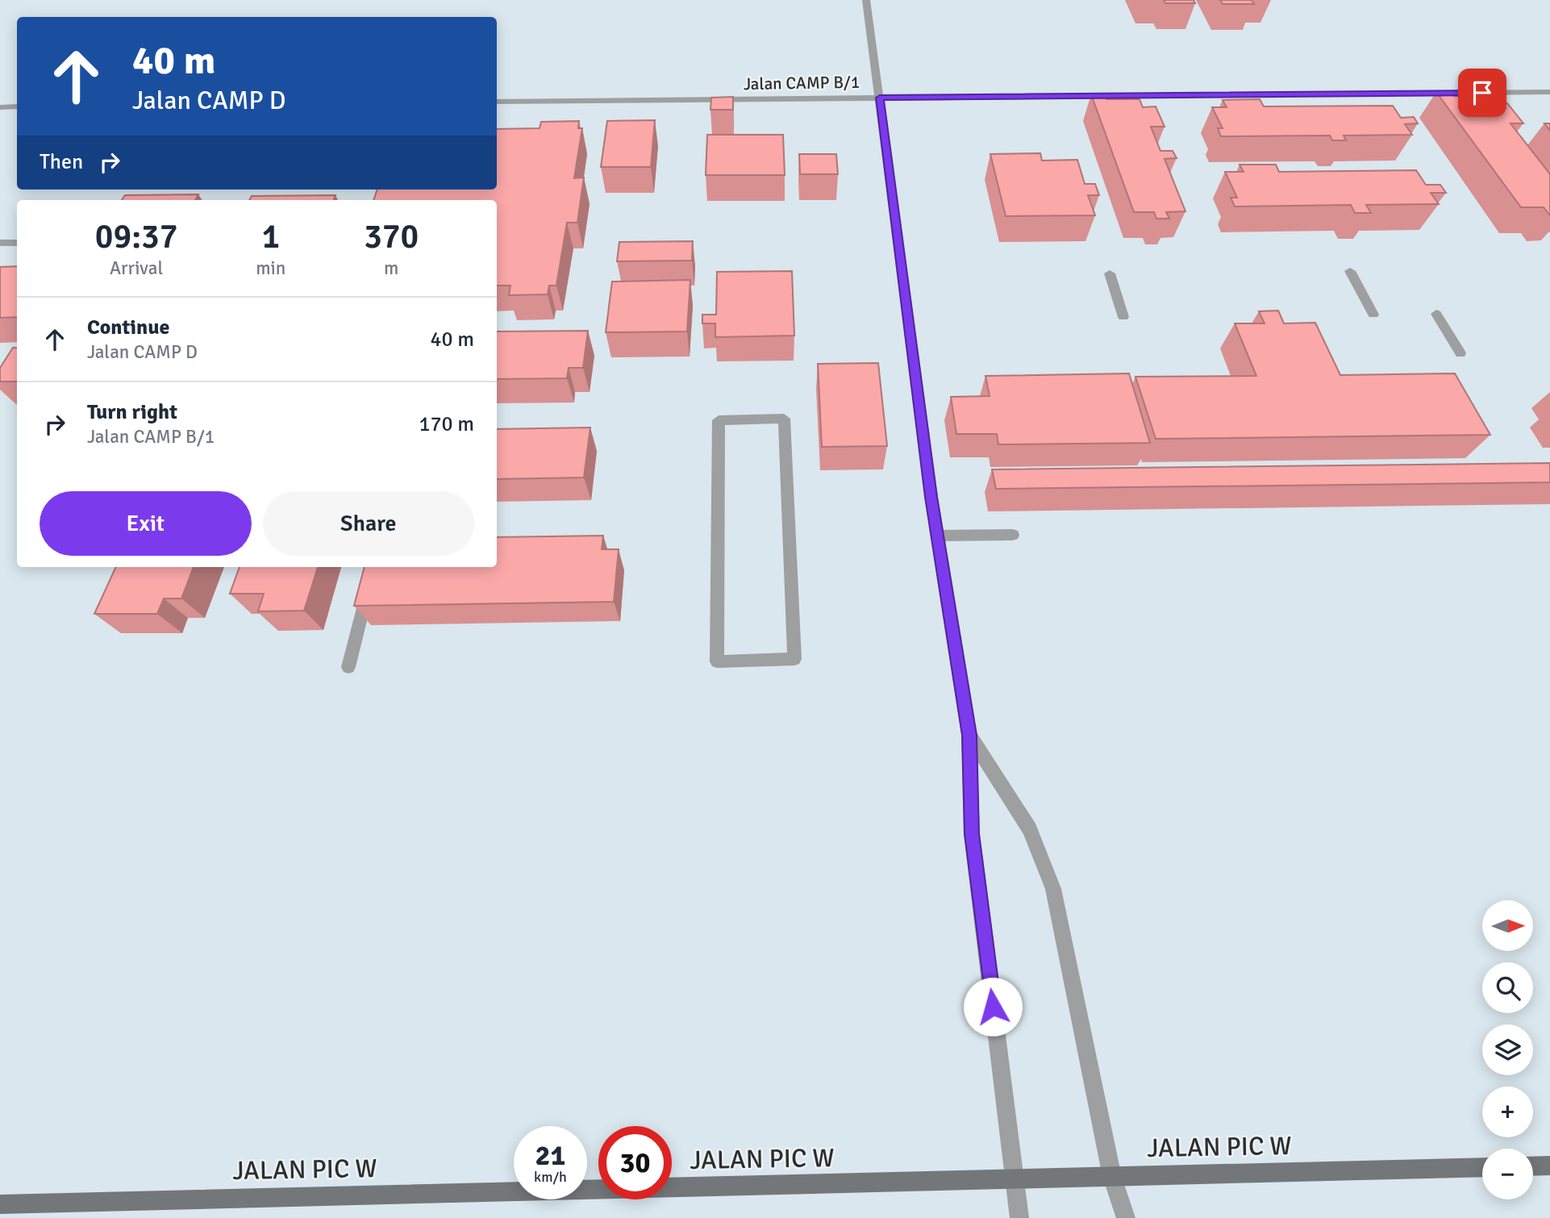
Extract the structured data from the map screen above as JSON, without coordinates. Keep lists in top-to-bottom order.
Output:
{
  "streets": {
    "street": ["Jalan CAMP B/1", "JALAN PIC W"]
  },
  "north": "right",
  "page": {
    "turn": ["40 m", "Jalan CAMP D"],
    "then": "Then",
    "eta": [
      "09:37",
      "Arrival",
      "1",
      "min",
      "370",
      "m"
    ],
    "list": [
      {
        "name": "Continue",
        "note": "Jalan CAMP D",
        "value": "40 m"
      },
      {
        "name": "Turn right",
        "note": "Jalan CAMP B/1",
        "value": "170 m"
      }
    ],
    "buttons": ["Exit", "Share"],
    "map_buttons": ["+", "−"],
    "speed": "21 km/h",
    "limit": "30"
  }
}
